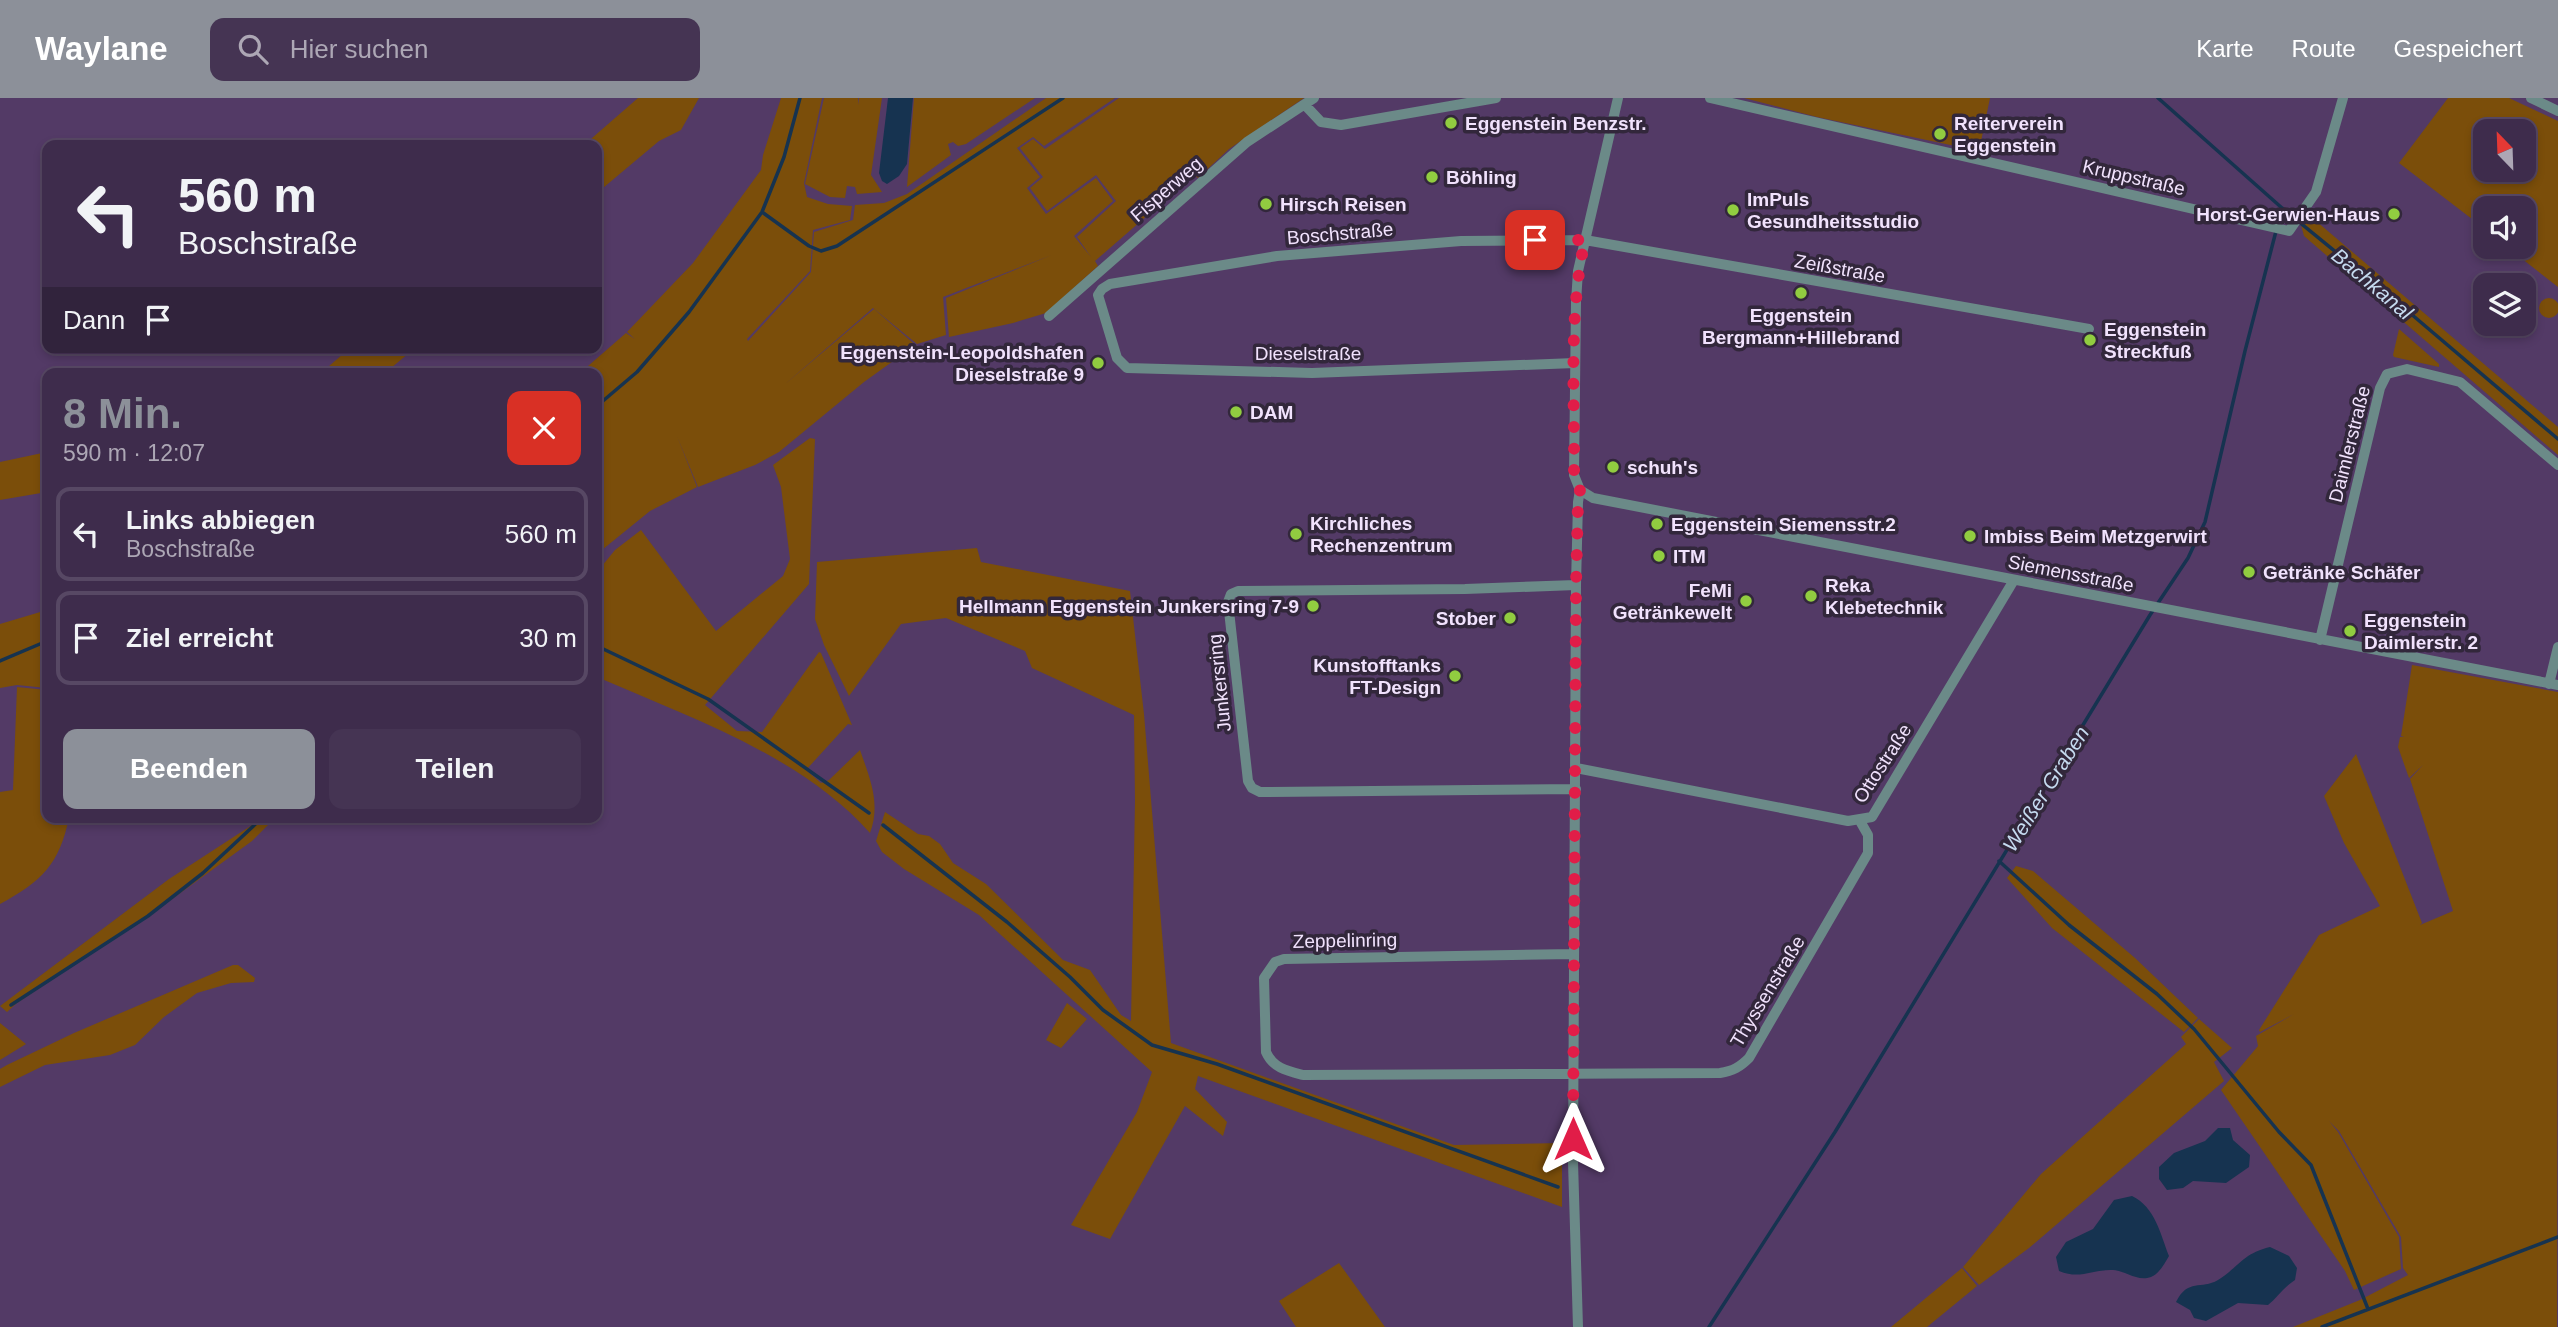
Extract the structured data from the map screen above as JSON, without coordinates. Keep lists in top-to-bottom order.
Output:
{
  "streets": {
    "street": [
      "Kruppstraße",
      "Fisperweg",
      "Boschstraße",
      "Zeißstraße",
      "Dieselstraße",
      "Daimlerstraße",
      "Siemensstraße",
      "Junkersring",
      "Ottostraße",
      "Zeppelinring",
      "Thyssenstraße"
    ]
  },
  "crossings": [
    ["Boschstraße", "Zeißstraße"],
    ["Boschstraße", "Dieselstraße"],
    ["Daimlerstraße", "Siemensstraße"],
    ["Siemensstraße", "Ottostraße"],
    ["Ottostraße", "Thyssenstraße"],
    ["Zeppelinring", "Thyssenstraße"]
  ],
  "water": ["Bachkanal", "Weißer Graben"],
  "places": [
    "Eggenstein Benzstr.",
    "Reiterverein Eggenstein",
    "Böhling",
    "Hirsch Reisen",
    "ImPuls Gesundheitsstudio",
    "Horst-Gerwien-Haus",
    "Eggenstein Bergmann+Hillebrand",
    "Eggenstein Streckfuß",
    "Eggenstein-Leopoldshafen Dieselstraße 9",
    "DAM",
    "schuh's",
    "Eggenstein Siemensstr.2",
    "Kirchliches Rechenzentrum",
    "Imbiss Beim Metzgerwirt",
    "ITM",
    "Getränke Schäfer",
    "Reka Klebetechnik",
    "FeMi Getränkewelt",
    "Hellmann Eggenstein Junkersring 7-9",
    "Stober",
    "Eggenstein Daimlerstr. 2",
    "Kunstofftanks FT-Design"
  ],
  "north": "top left",
  "page": {
    "header": "Waylane",
    "search": "Hier suchen",
    "nav": ["Karte", "Route", "Gespeichert"],
    "turn": ["560 m", "Boschstraße"],
    "then": "Dann",
    "heading": ["8 Min.", "590 m · 12:07"],
    "list": [
      {
        "name": "Links abbiegen",
        "note": "Boschstraße",
        "value": "560 m"
      },
      {
        "name": "Ziel erreicht",
        "value": "30 m"
      }
    ],
    "buttons": ["Beenden", "Teilen"]
  }
}
